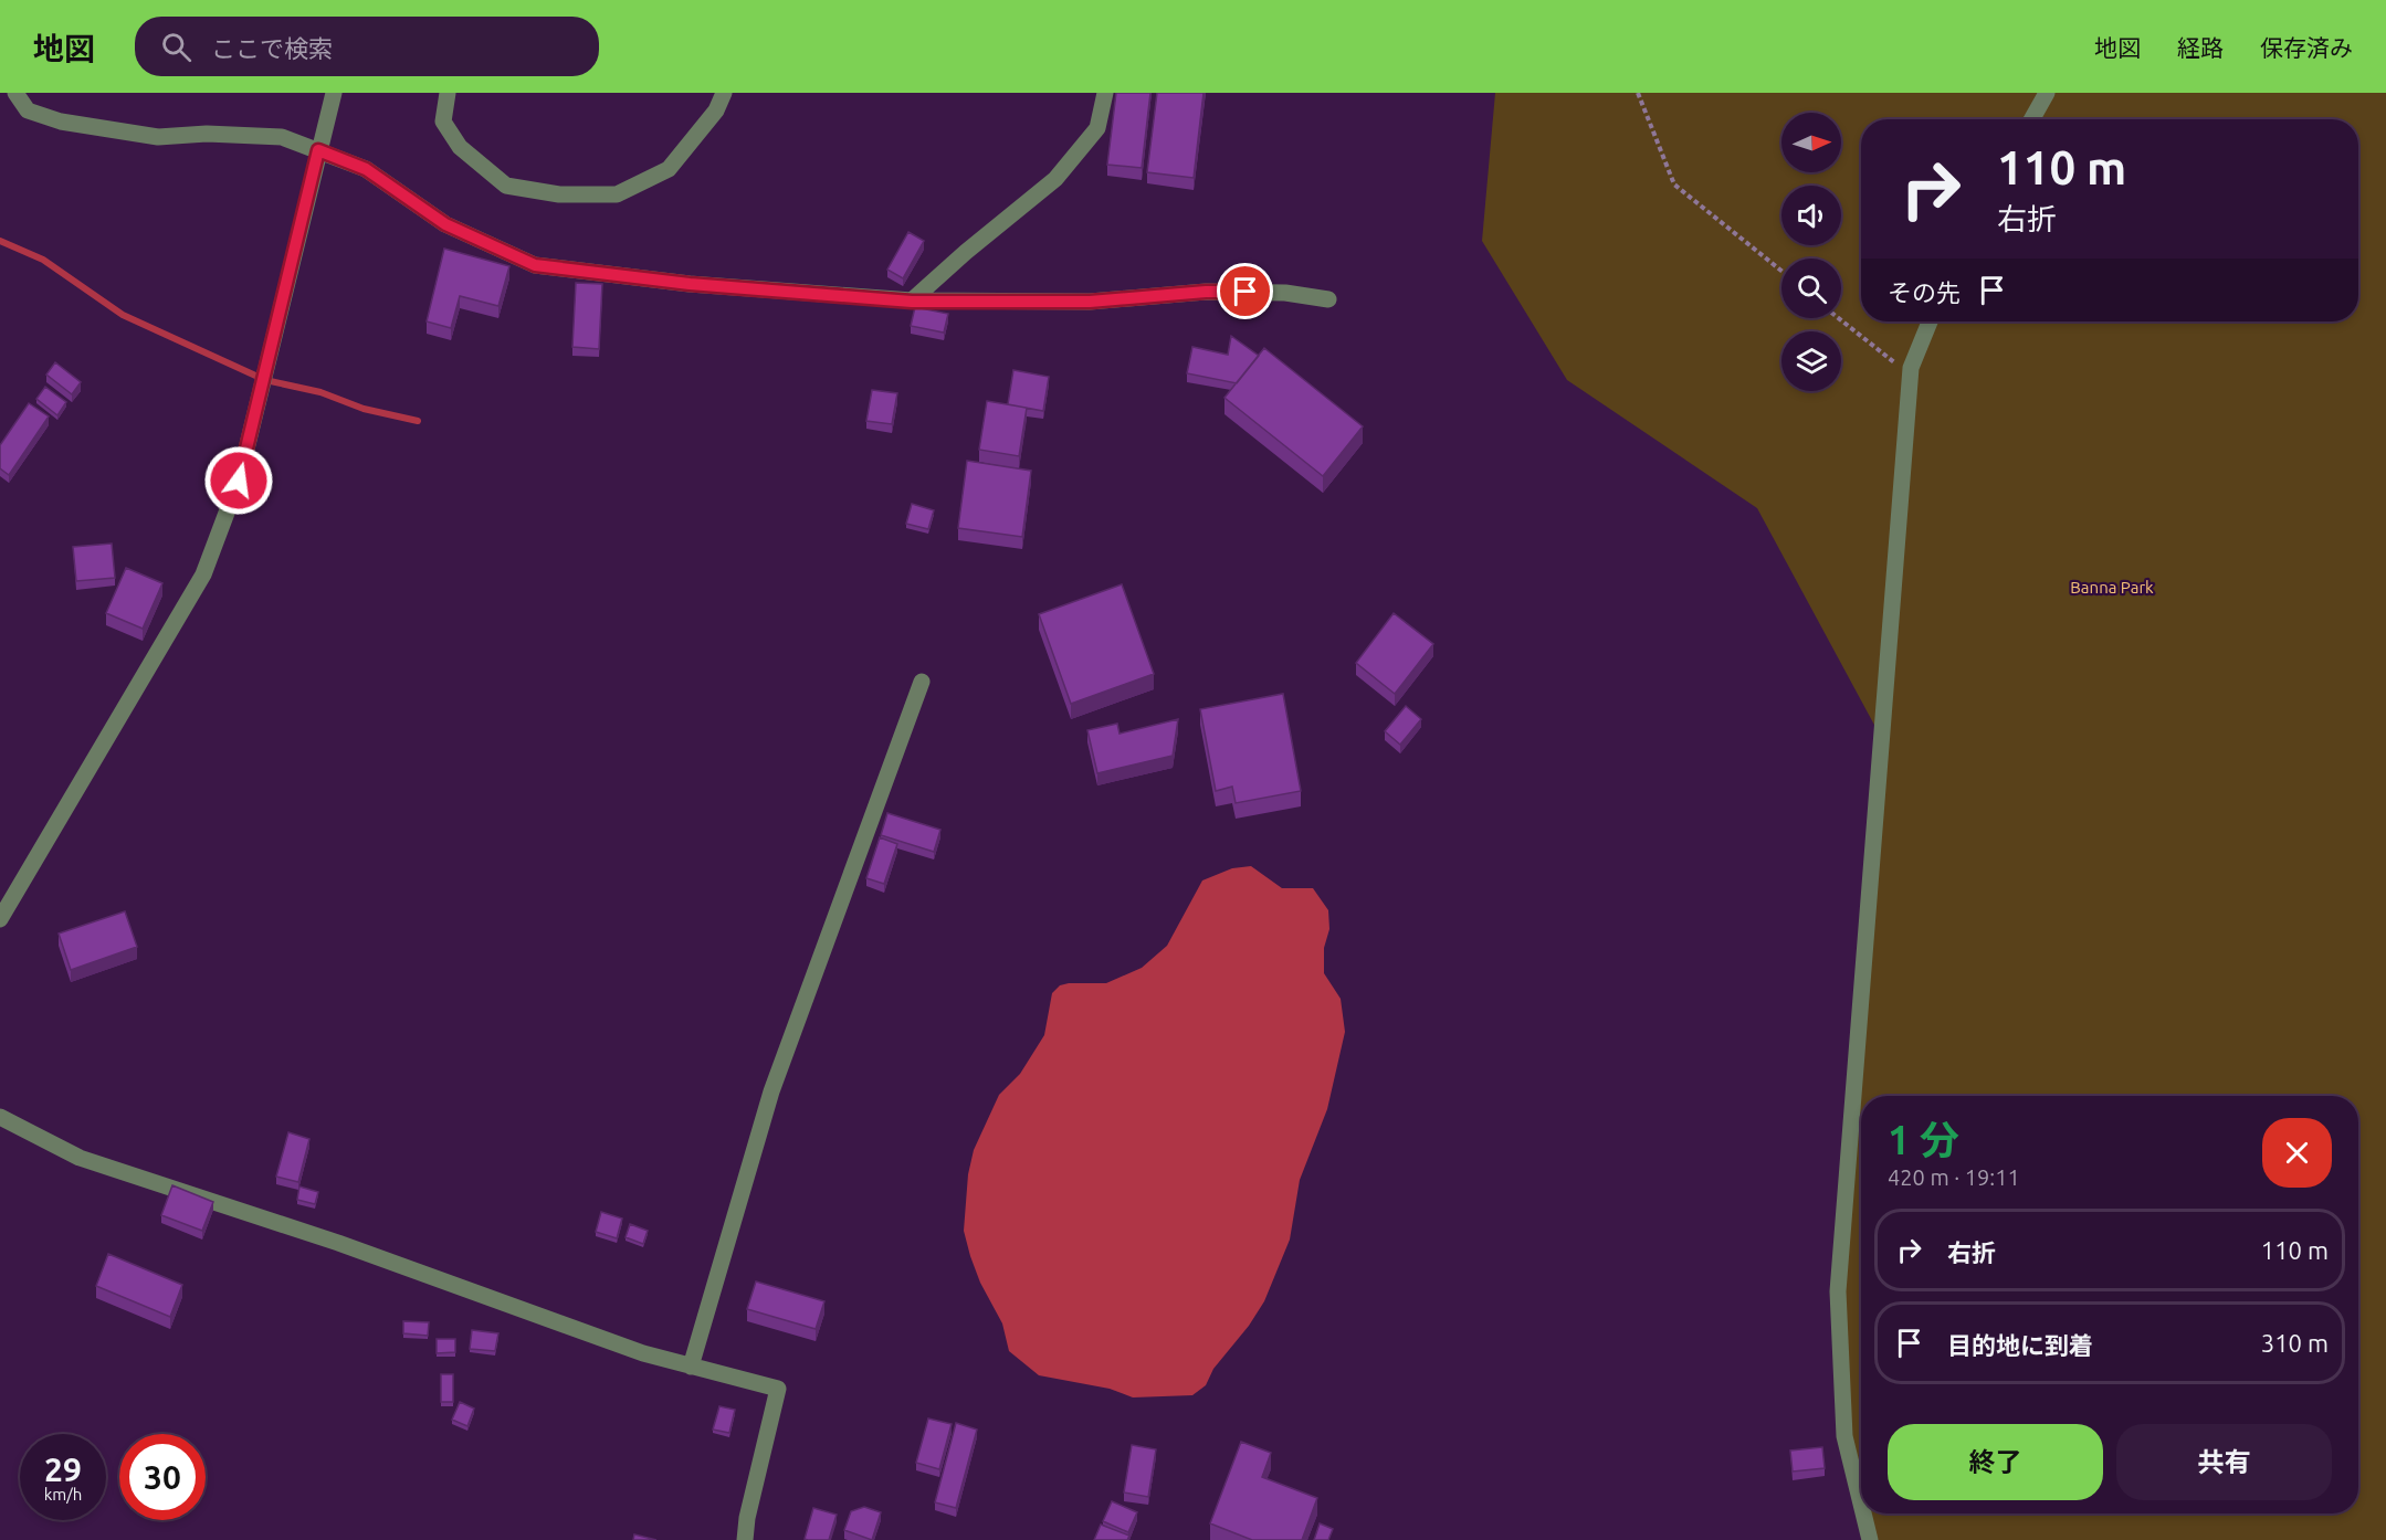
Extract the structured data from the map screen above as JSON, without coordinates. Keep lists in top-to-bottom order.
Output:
{
  "parks": ["Banna Park"],
  "north": "right",
  "page": {
    "header": "地図",
    "search": "ここで検索",
    "nav": ["地図", "経路", "保存済み"],
    "turn": ["110 m", "右折"],
    "then": "その先",
    "heading": ["1 分", "420 m · 19:11"],
    "list": [
      {
        "name": "右折",
        "value": "110 m"
      },
      {
        "name": "目的地に到着",
        "value": "310 m"
      }
    ],
    "buttons": ["終了", "共有"],
    "speed": "29 km/h",
    "limit": "30"
  }
}
